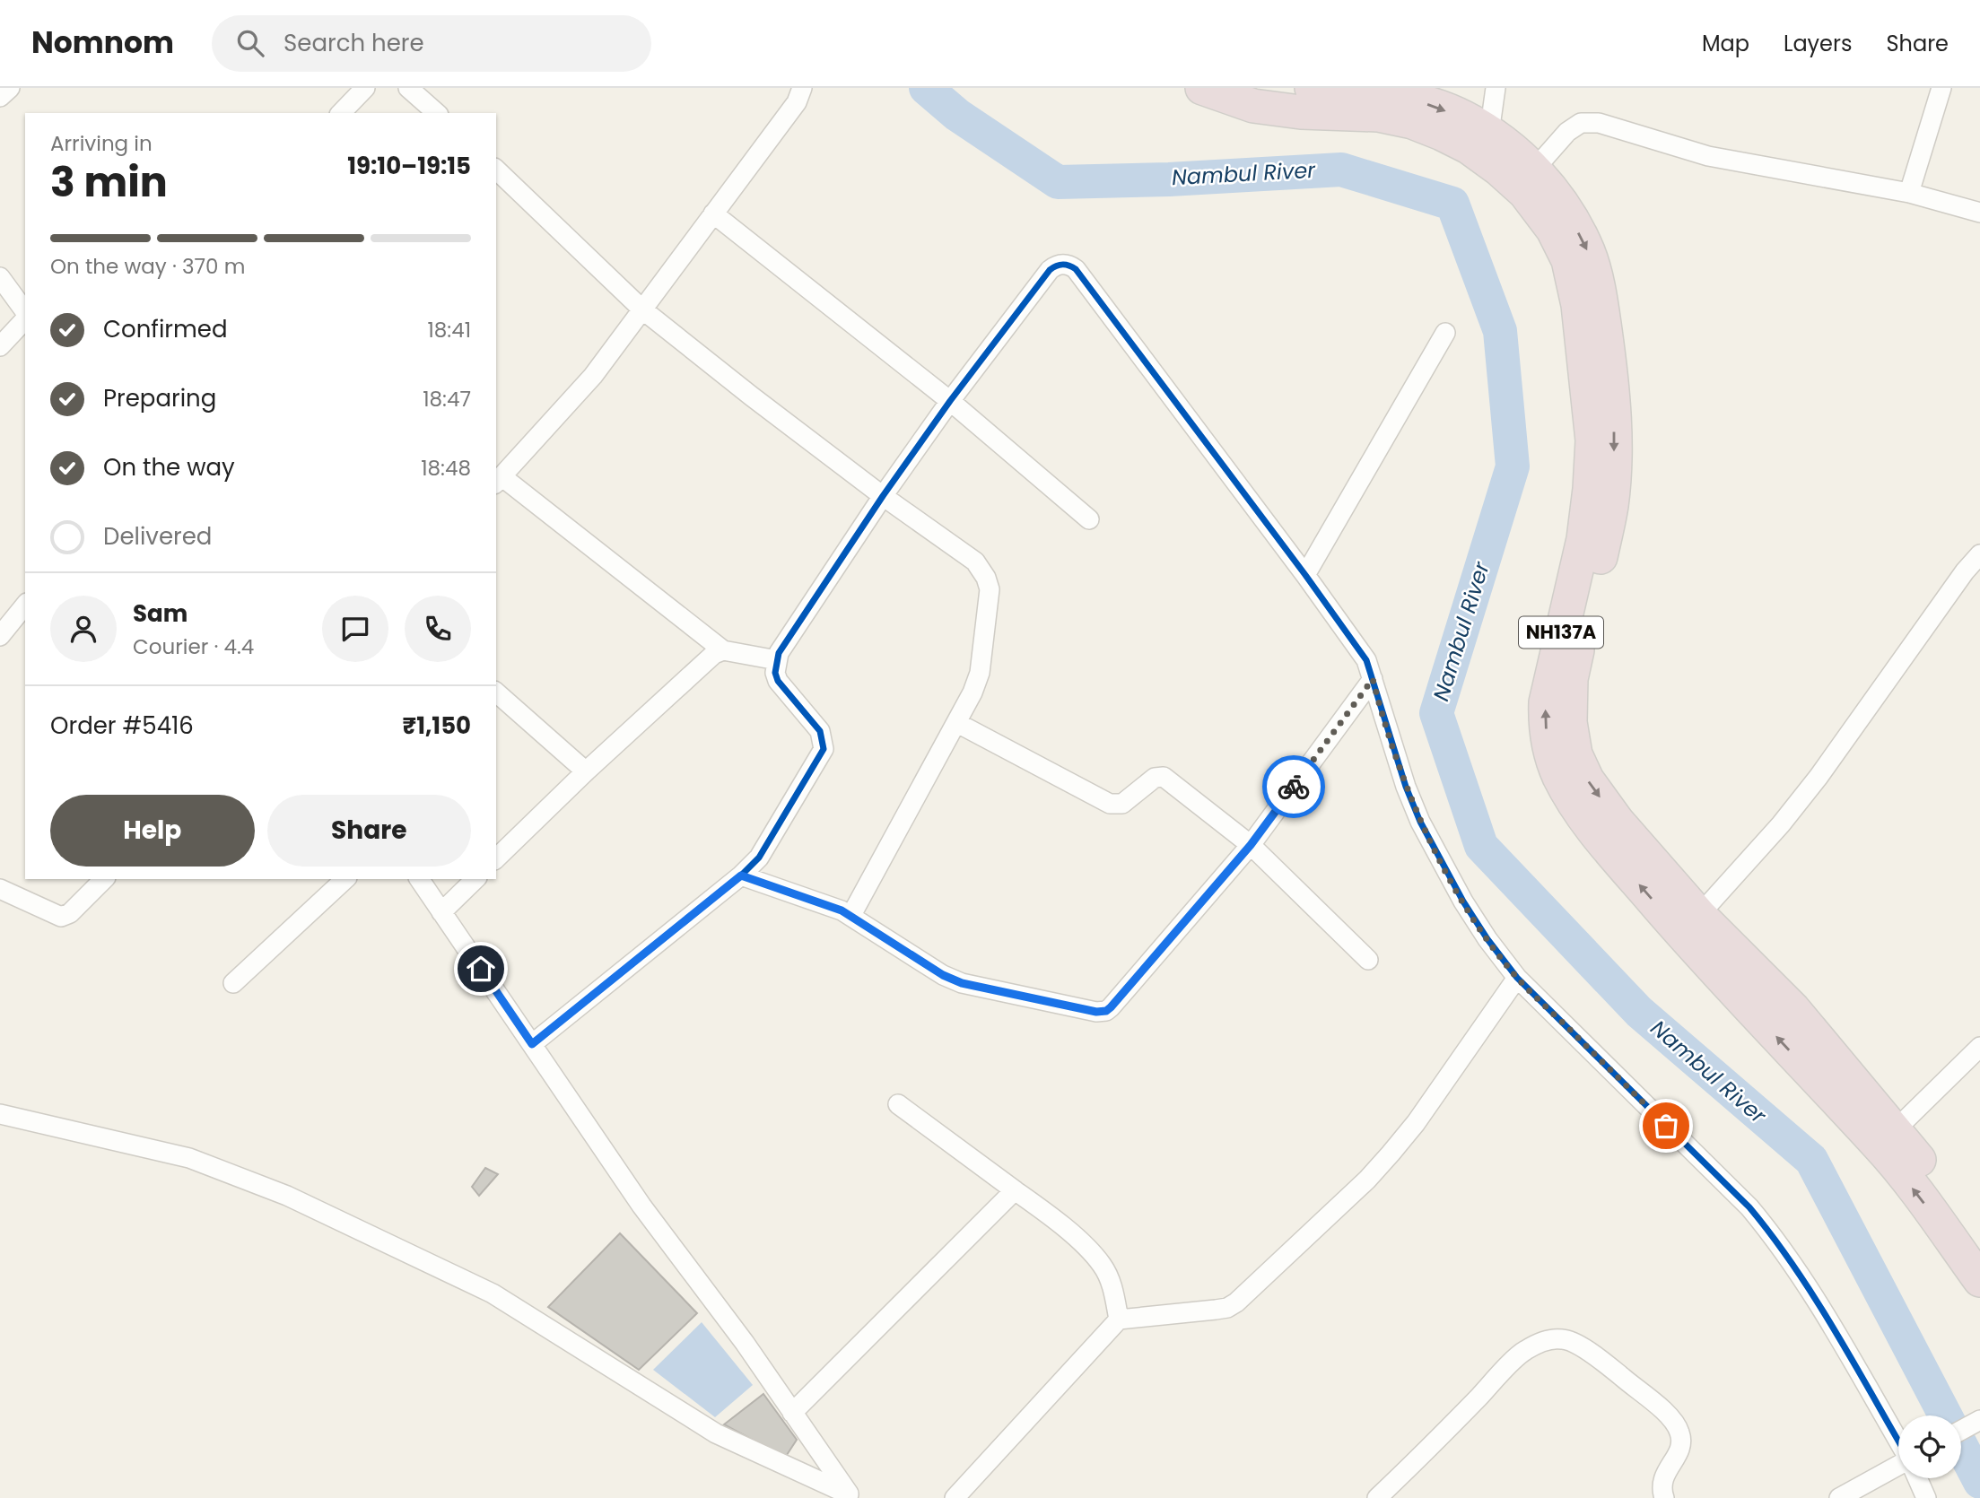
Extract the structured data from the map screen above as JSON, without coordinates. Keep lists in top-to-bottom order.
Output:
{
  "streets": {
    "highway": ["NH137A"]
  },
  "water": ["Nambul River"],
  "page": {
    "header": "Nomnom",
    "search": "Search here",
    "nav": ["Map", "Layers", "Share"],
    "heading": ["3 min", "Arriving in", "19:10–19:15"],
    "panel": [
      "Sam",
      "Courier · 4.4",
      "Order #5416",
      "₹1,150"
    ],
    "bar": "On the way · 370 m",
    "list": [
      ["Confirmed", "18:41"],
      ["Preparing", "18:47"],
      ["On the way", "18:48"],
      "Delivered"
    ],
    "buttons": ["Help", "Share"]
  }
}
